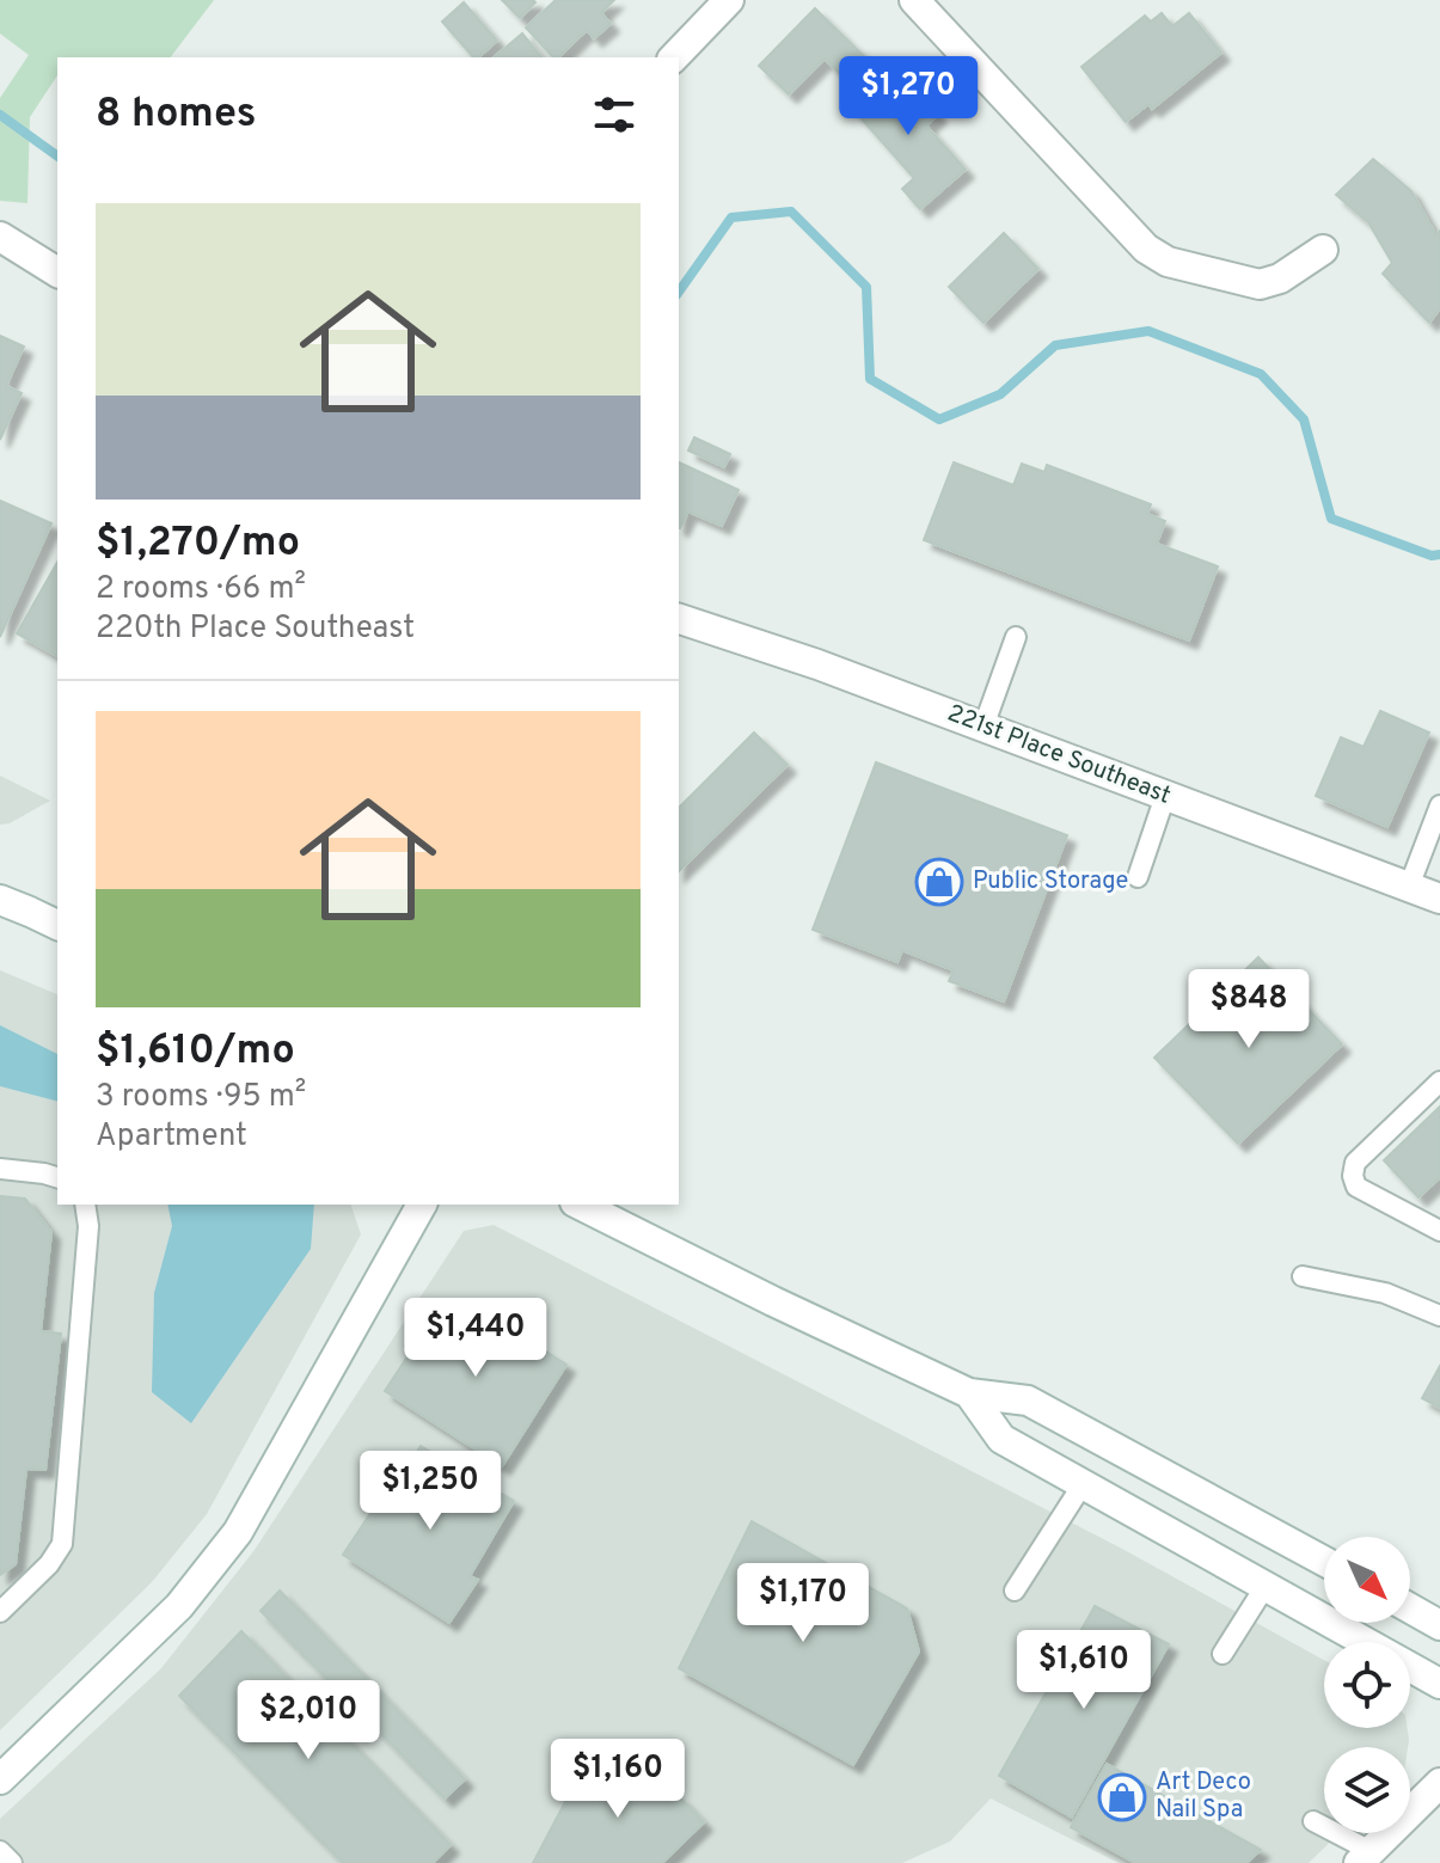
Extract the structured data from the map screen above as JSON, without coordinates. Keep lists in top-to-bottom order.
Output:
{
  "streets": {
    "street": ["221st Place Southeast"]
  },
  "places": {
    "shop": ["Public Storage", "Art Deco Nail Spa"]
  },
  "north": "bottom right",
  "page": {
    "price": [
      "$1,270",
      "$848",
      "$1,440",
      "$1,250",
      "$1,170",
      "$1,610",
      "$2,010",
      "$1,160"
    ],
    "heading": "8 homes",
    "list": [
      {
        "name": "$1,270/mo",
        "note": "2 rooms · 66 m² · 220th Place Southeast"
      },
      {
        "name": "$1,610/mo",
        "note": "3 rooms · 95 m² · Apartment"
      }
    ]
  }
}
